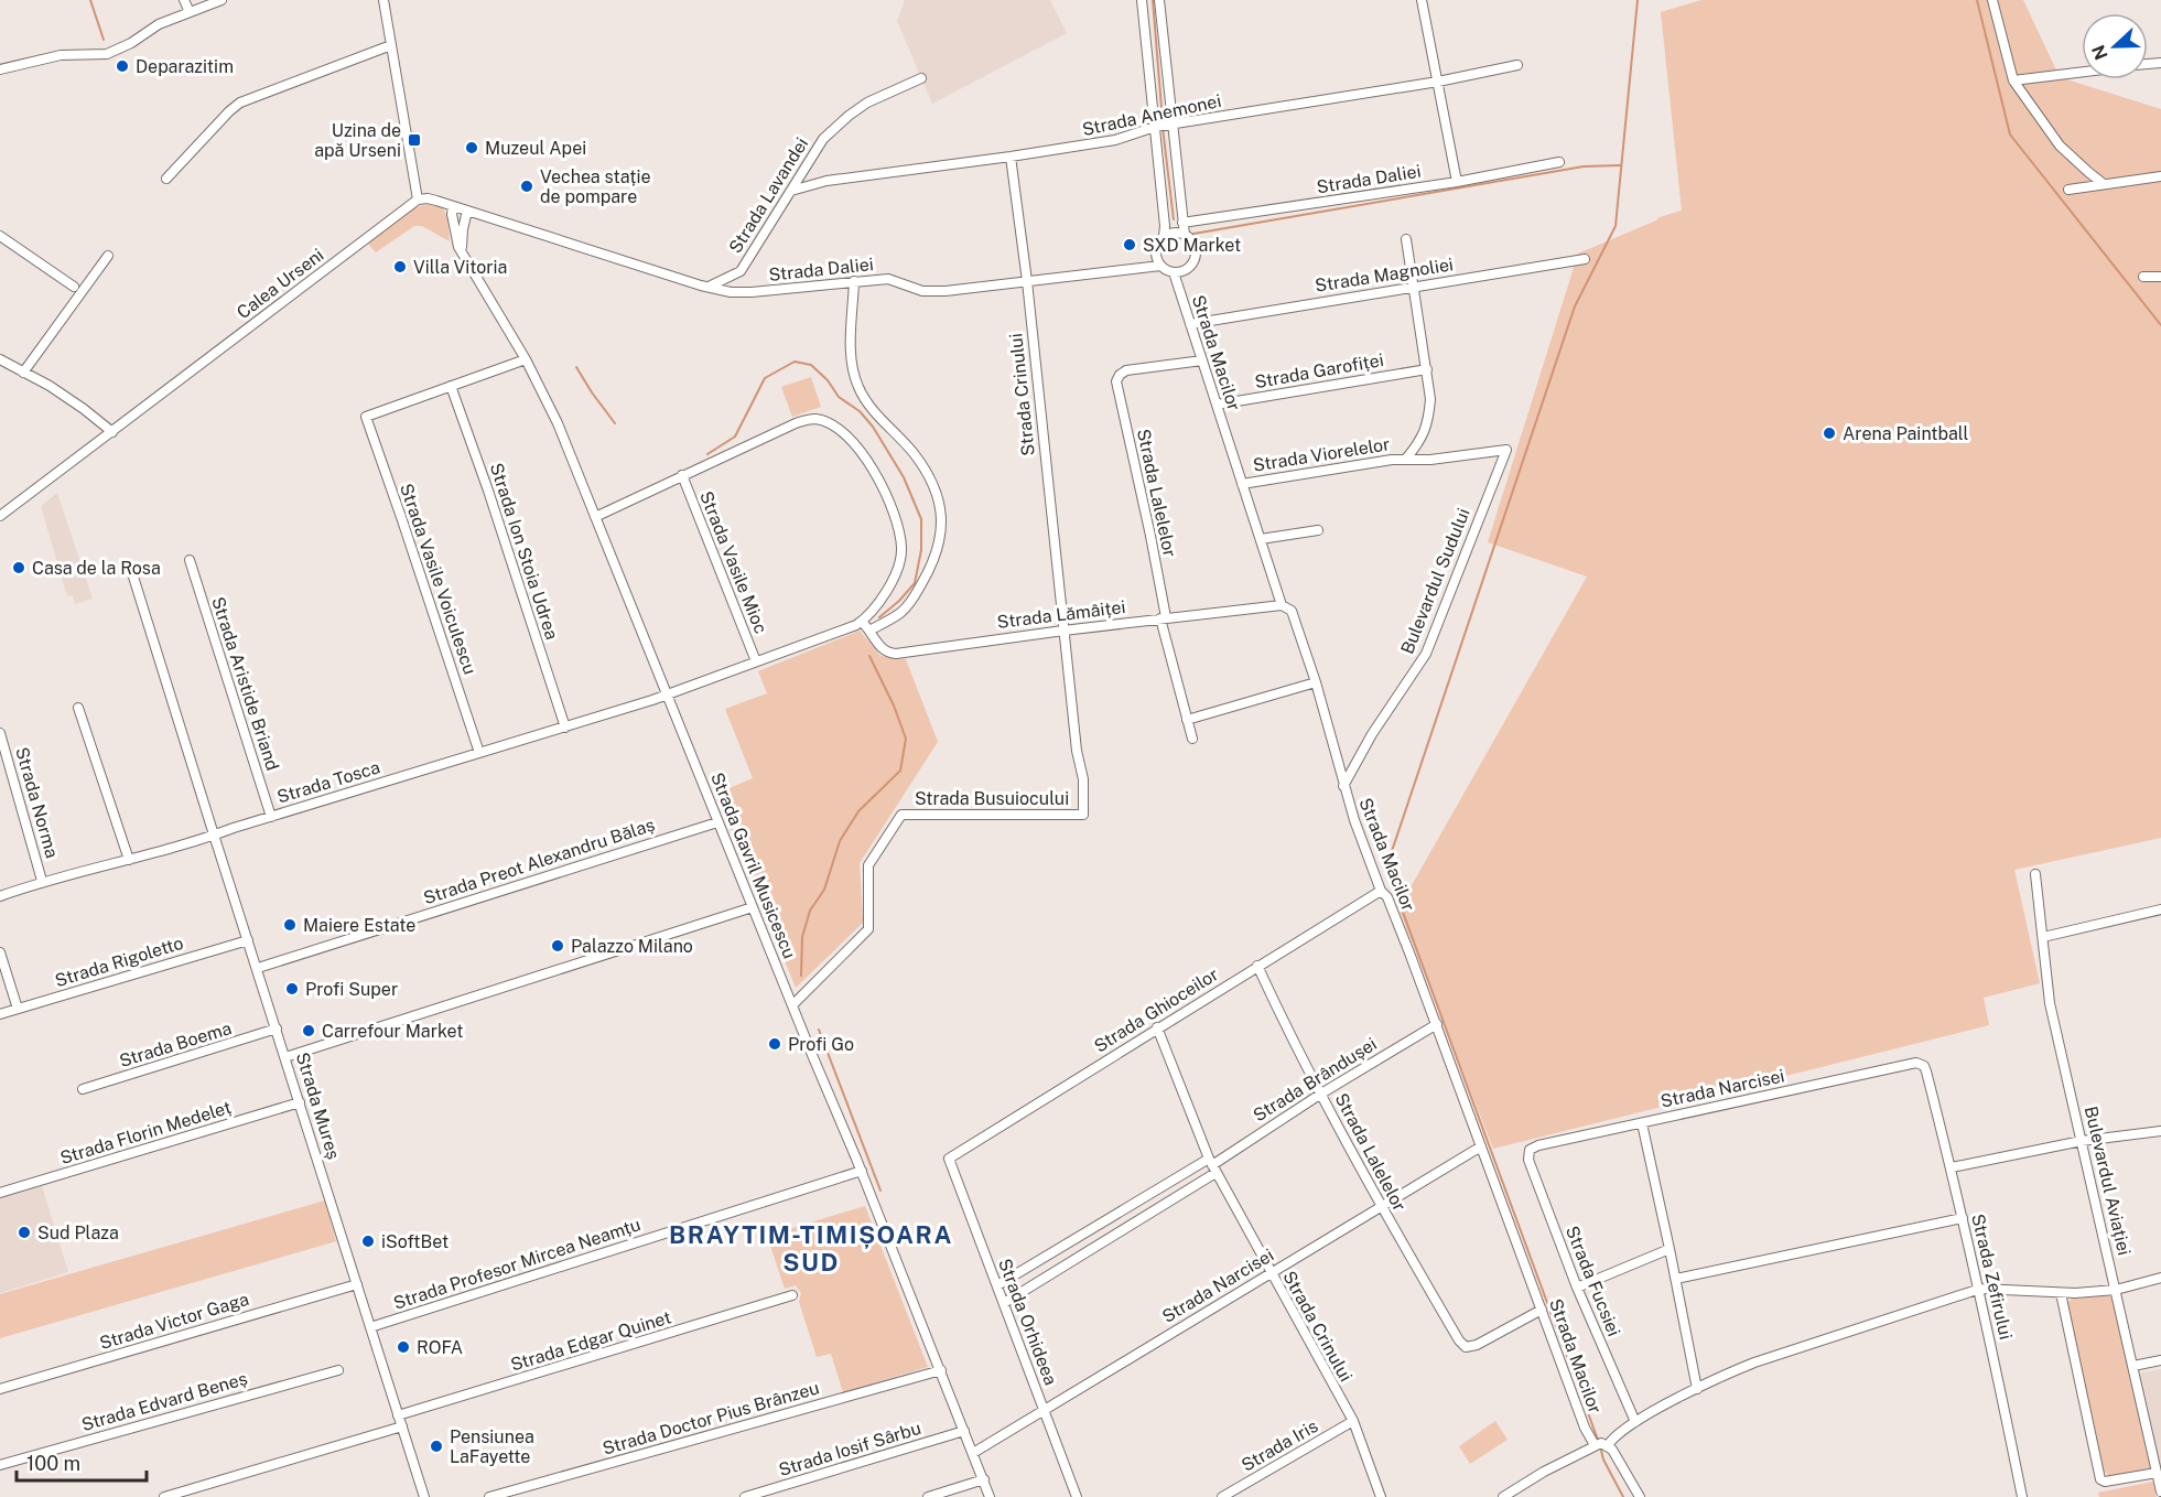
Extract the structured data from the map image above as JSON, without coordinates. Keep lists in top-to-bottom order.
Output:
{
  "streets": {
    "street": [
      "Strada Anemonei",
      "Strada Daliei",
      "Strada Lavandei",
      "Strada Magnoliei",
      "Calea Urseni",
      "Strada Macilor",
      "Strada Garofiței",
      "Strada Crinului",
      "Strada Viorelelor",
      "Strada Lalelelor",
      "Strada Ion Stoia Udrea",
      "Strada Vasile Mioc",
      "Strada Vasile Voiculescu",
      "Bulevardul Sudului",
      "Strada Lămâiței",
      "Strada Aristide Briand",
      "Strada Tosca",
      "Strada Busuiocului",
      "Strada Norma",
      "Strada Preot Alexandru Bălaș",
      "Strada Gavril Musicescu",
      "Strada Rigoletto",
      "Strada Ghioceilor",
      "Strada Boema",
      "Strada Brândușei",
      "Strada Narcisei",
      "Strada Mureș",
      "Strada Florin Medeleț",
      "Bulevardul Aviației",
      "Strada Profesor Mircea Neamțu",
      "Strada Zefirului",
      "Strada Fucsiei",
      "Strada Victor Gaga",
      "Strada Orhideea",
      "Strada Edgar Quinet",
      "Strada Edvard Beneș",
      "Strada Doctor Pius Brânzeu",
      "Strada Iris",
      "Strada Iosif Sârbu"
    ]
  },
  "crossings": [
    ["Strada Anemonei", "Strada Lavandei"],
    ["Strada Anemonei", "Strada Crinului"],
    ["Strada Daliei", "Strada Lavandei"],
    ["Strada Daliei", "Calea Urseni"],
    ["Strada Daliei", "Strada Macilor"],
    ["Strada Daliei", "Strada Crinului"],
    ["Strada Daliei", "Strada Gavril Musicescu"],
    ["Strada Magnoliei", "Strada Macilor"],
    ["Strada Macilor", "Strada Garofiței"],
    ["Strada Macilor", "Strada Viorelelor"],
    ["Strada Macilor", "Strada Lalelelor"],
    ["Strada Macilor", "Bulevardul Sudului"],
    ["Strada Macilor", "Strada Lămâiței"],
    ["Strada Macilor", "Strada Ghioceilor"],
    ["Strada Macilor", "Strada Brândușei"],
    ["Strada Macilor", "Strada Narcisei"],
    ["Strada Crinului", "Strada Lămâiței"],
    ["Strada Crinului", "Strada Busuiocului"],
    ["Strada Crinului", "Strada Ghioceilor"],
    ["Strada Crinului", "Strada Brândușei"],
    ["Strada Crinului", "Strada Narcisei"],
    ["Strada Crinului", "Strada Iris"],
    ["Strada Viorelelor", "Bulevardul Sudului"],
    ["Strada Lalelelor", "Strada Lămâiței"],
    ["Strada Lalelelor", "Strada Ghioceilor"],
    ["Strada Lalelelor", "Strada Brândușei"],
    ["Strada Lalelelor", "Strada Narcisei"],
    ["Strada Ion Stoia Udrea", "Strada Vasile Voiculescu"],
    ["Strada Ion Stoia Udrea", "Strada Tosca"],
    ["Strada Vasile Mioc", "Strada Lămâiței"],
    ["Strada Vasile Mioc", "Strada Tosca"],
    ["Strada Vasile Voiculescu", "Strada Tosca"],
    ["Strada Lămâiței", "Strada Tosca"],
    ["Strada Aristide Briand", "Strada Tosca"],
    ["Strada Tosca", "Strada Norma"],
    ["Strada Tosca", "Strada Gavril Musicescu"],
    ["Strada Tosca", "Strada Mureș"],
    ["Strada Busuiocului", "Strada Gavril Musicescu"],
    ["Strada Preot Alexandru Bălaș", "Strada Gavril Musicescu"],
    ["Strada Preot Alexandru Bălaș", "Strada Mureș"],
    ["Strada Gavril Musicescu", "Strada Narcisei"],
    ["Strada Gavril Musicescu", "Strada Profesor Mircea Neamțu"],
    ["Strada Gavril Musicescu", "Strada Doctor Pius Brânzeu"],
    ["Strada Gavril Musicescu", "Strada Iosif Sârbu"],
    ["Strada Rigoletto", "Strada Mureș"],
    ["Strada Ghioceilor", "Strada Orhideea"],
    ["Strada Boema", "Strada Mureș"],
    ["Strada Brândușei", "Strada Orhideea"],
    ["Strada Narcisei", "Strada Zefirului"],
    ["Strada Narcisei", "Strada Fucsiei"],
    ["Strada Narcisei", "Strada Orhideea"],
    ["Strada Mureș", "Strada Florin Medeleț"],
    ["Strada Mureș", "Strada Profesor Mircea Neamțu"],
    ["Strada Mureș", "Strada Victor Gaga"],
    ["Strada Mureș", "Strada Edgar Quinet"]
  ],
  "districts": ["BRAYTIM-TIMIȘOARA SUD"],
  "places": {
    "other": [
      "Deparazitim",
      "Muzeul Apei",
      "Vechea stație de pompare",
      "SXD Market",
      "Villa Vitoria",
      "Arena Paintball",
      "Casa de la Rosa",
      "Maiere Estate",
      "Palazzo Milano",
      "Profi Super",
      "Carrefour Market",
      "Profi Go",
      "Sud Plaza",
      "iSoftBet",
      "ROFA",
      "Pensiunea LaFayette"
    ],
    "transit": ["Uzina de apă Urseni"]
  },
  "scale_bar": "100 m",
  "north": "left"
}
